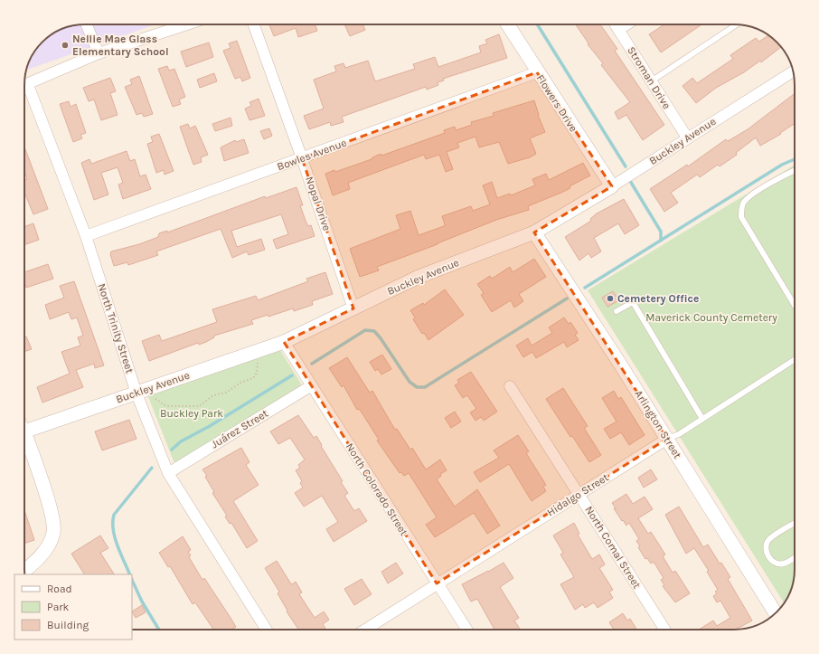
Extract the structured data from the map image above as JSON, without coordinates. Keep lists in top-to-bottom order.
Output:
{
  "streets": {
    "street": [
      "Stroman Drive",
      "Flowers Drive",
      "Buckley Avenue",
      "Bowles Avenue",
      "Nopal Drive",
      "North Trinity Street",
      "Arlington Street",
      "Juárez Street",
      "North Colorado Street",
      "Hidalgo Street",
      "North Comal Street"
    ]
  },
  "crossings": [
    ["Stroman Drive", "Buckley Avenue"],
    ["Flowers Drive", "Buckley Avenue"],
    ["Flowers Drive", "Bowles Avenue"],
    ["Buckley Avenue", "Nopal Drive"],
    ["Buckley Avenue", "North Trinity Street"],
    ["Buckley Avenue", "Arlington Street"],
    ["Buckley Avenue", "North Colorado Street"],
    ["Bowles Avenue", "Nopal Drive"],
    ["Bowles Avenue", "North Trinity Street"],
    ["North Trinity Street", "Juárez Street"],
    ["Arlington Street", "Hidalgo Street"],
    ["Juárez Street", "North Colorado Street"],
    ["North Colorado Street", "Hidalgo Street"],
    ["Hidalgo Street", "North Comal Street"]
  ],
  "parks": ["Maverick County Cemetery", "Buckley Park"],
  "places": ["Nellie Mae Glass Elementary School", "Cemetery Office"],
  "legend": ["Road", "Park", "Building"]
}
